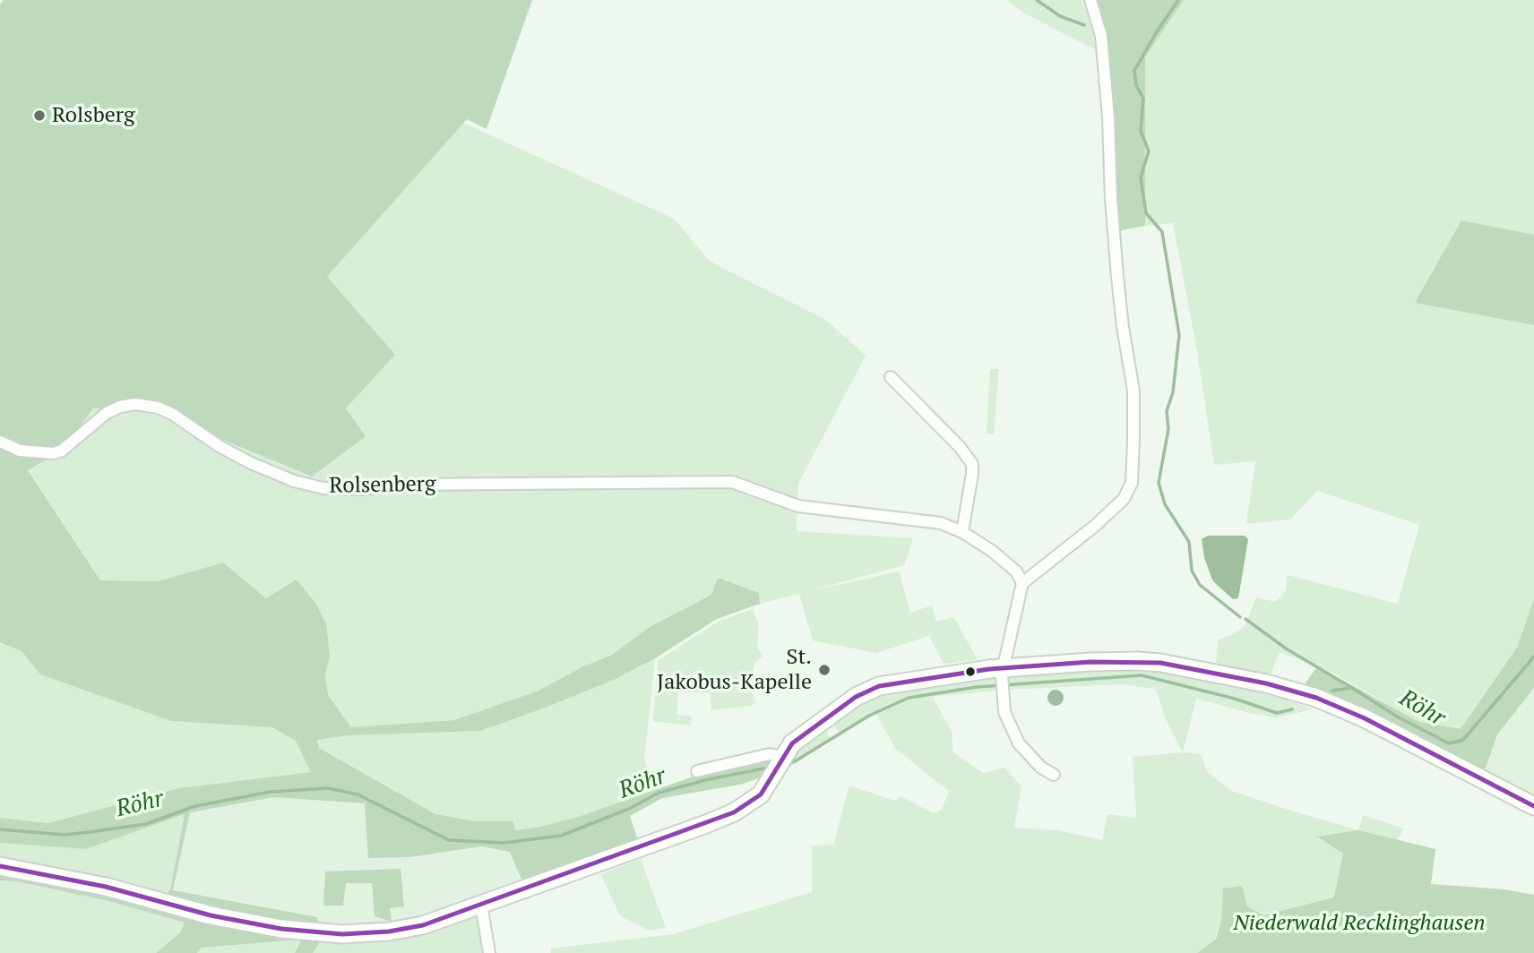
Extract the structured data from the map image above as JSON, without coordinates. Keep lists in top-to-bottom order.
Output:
{
  "streets": {
    "street": ["Rolsenberg"]
  },
  "water": ["Röhr"],
  "parks": ["Niederwald Recklinghausen"],
  "places": ["Rolsberg", "St. Jakobus-Kapelle"]
}
